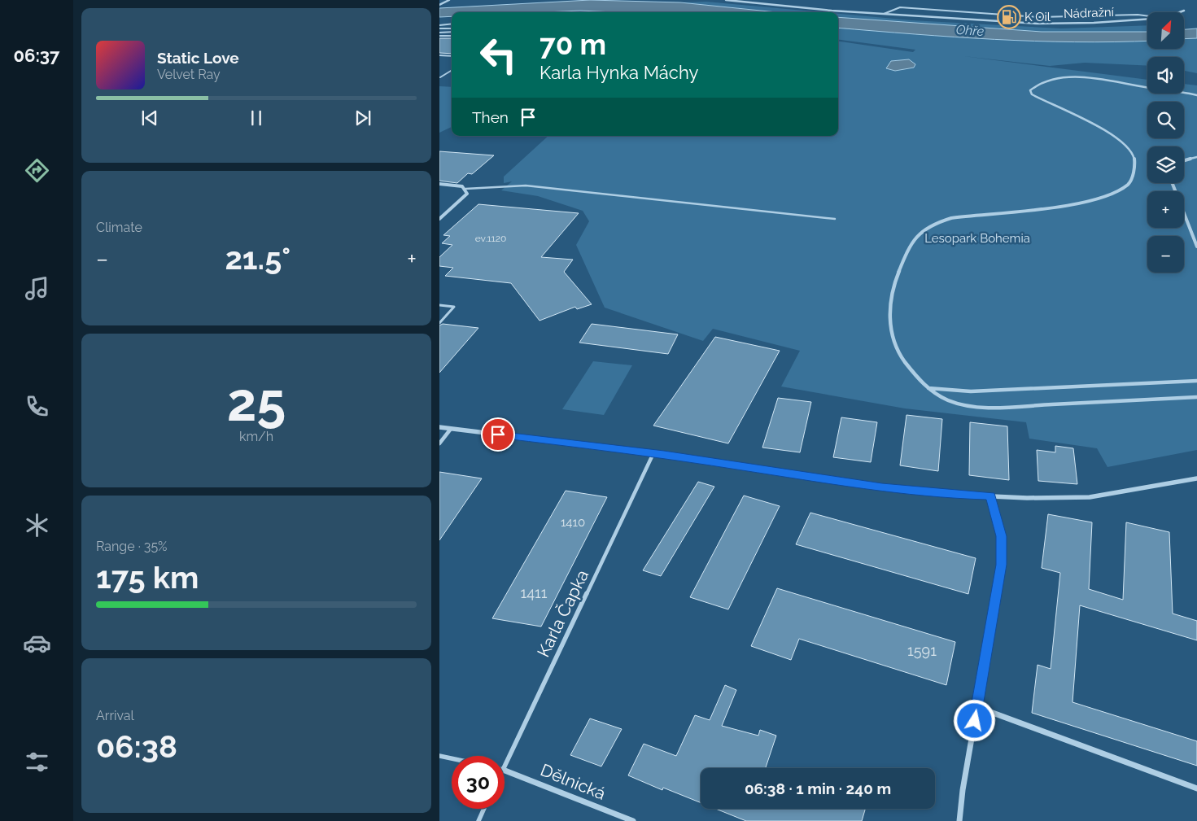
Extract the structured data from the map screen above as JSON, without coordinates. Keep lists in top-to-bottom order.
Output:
{
  "streets": {
    "street": ["Nádražní", "Dělnická"],
    "lane": ["Karla Čapka"]
  },
  "water": ["Ohře"],
  "parks": ["Lesopark Bohemia"],
  "places": {
    "fuel station": ["K Oil"]
  },
  "house_numbers": [
    "ev.1120",
    "1410",
    "1411",
    "1591"
  ],
  "north": "top right",
  "page": {
    "tabs": "06:37",
    "map_buttons": ["+", "−"],
    "turn": ["70 m", "Karla Hynka Máchy"],
    "song": ["Static Love", "Velvet Ray"],
    "then": "Then",
    "tile": [
      "Climate",
      ["25", "km/h"],
      ["Range · 35%", "175 km"],
      ["Arrival", "06:38"]
    ],
    "heat": ["−", "21.5°", "+"],
    "limit": "30",
    "trip": "06:38 · 1 min · 240 m"
  }
}
